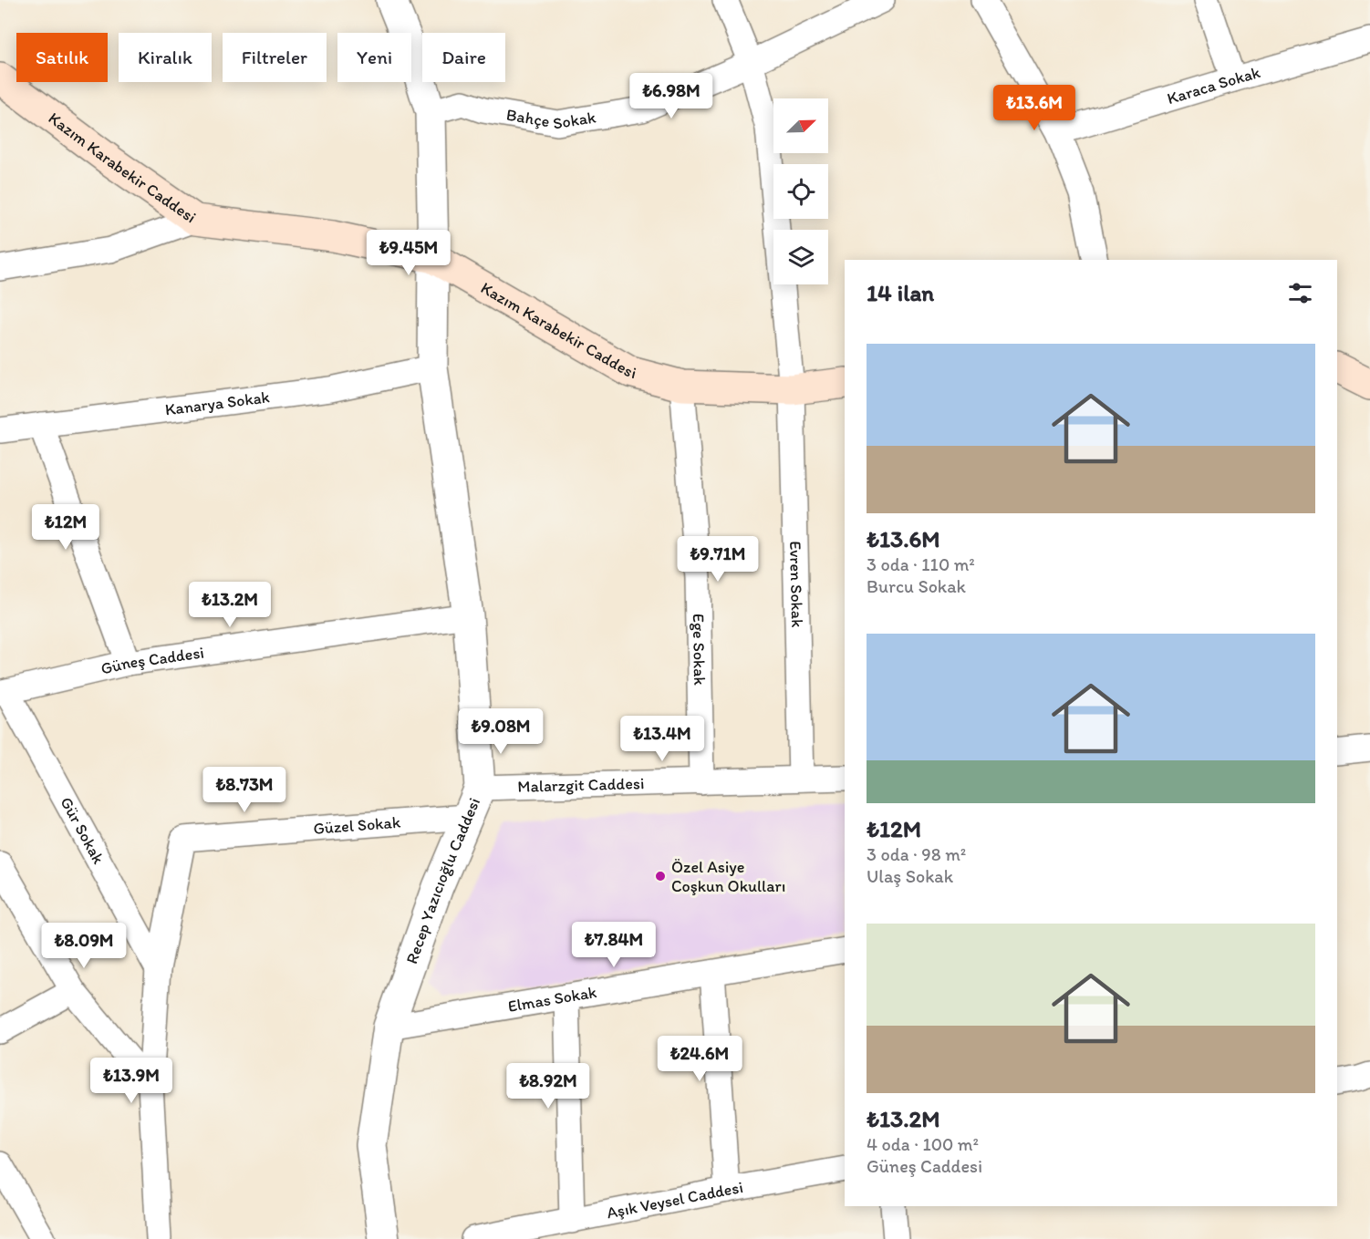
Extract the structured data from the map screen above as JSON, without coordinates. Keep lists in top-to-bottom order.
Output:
{
  "streets": {
    "main road": ["Kazım Karabekir Caddesi"],
    "street": [
      "Karaca Sokak",
      "Bahçe Sokak",
      "Kanarya Sokak",
      "Evren Sokak",
      "Ege Sokak",
      "Güneş Caddesi",
      "Malarzgit Caddesi",
      "Güzel Sokak",
      "Gür Sokak",
      "Recep Yazıcıoğlu Caddesi",
      "Elmas Sokak",
      "Aşık Veysel Caddesi"
    ]
  },
  "crossings": [
    ["Bahçe Sokak", "Evren Sokak"],
    ["Bahçe Sokak", "Recep Yazıcıoğlu Caddesi"],
    ["Kazım Karabekir Caddesi", "Evren Sokak"],
    ["Kazım Karabekir Caddesi", "Ege Sokak"],
    ["Kazım Karabekir Caddesi", "Recep Yazıcıoğlu Caddesi"],
    ["Kanarya Sokak", "Recep Yazıcıoğlu Caddesi"],
    ["Evren Sokak", "Malarzgit Caddesi"],
    ["Ege Sokak", "Malarzgit Caddesi"],
    ["Güneş Caddesi", "Gür Sokak"],
    ["Güneş Caddesi", "Recep Yazıcıoğlu Caddesi"],
    ["Malarzgit Caddesi", "Recep Yazıcıoğlu Caddesi"],
    ["Güzel Sokak", "Gür Sokak"],
    ["Güzel Sokak", "Recep Yazıcıoğlu Caddesi"],
    ["Recep Yazıcıoğlu Caddesi", "Elmas Sokak"]
  ],
  "places": ["Özel Asiye Coşkun Okulları"],
  "north": "top right",
  "page": {
    "chip": [
      "Satılık",
      "Kiralık",
      "Filtreler",
      "Yeni",
      "Daire"
    ],
    "price": [
      "₺6.98M",
      "₺13.6M",
      "₺9.45M",
      "₺12M",
      "₺9.71M",
      "₺13.2M",
      "₺9.08M",
      "₺13.4M",
      "₺8.73M",
      "₺7.84M",
      "₺8.09M",
      "₺24.6M",
      "₺13.9M",
      "₺8.92M"
    ],
    "heading": "14 ilan",
    "list": [
      {
        "name": "₺13.6M",
        "note": "3 oda · 110 m² · Burcu Sokak"
      },
      {
        "name": "₺12M",
        "note": "3 oda · 98 m² · Ulaş Sokak"
      },
      {
        "name": "₺13.2M",
        "note": "4 oda · 100 m² · Güneş Caddesi"
      }
    ]
  }
}
